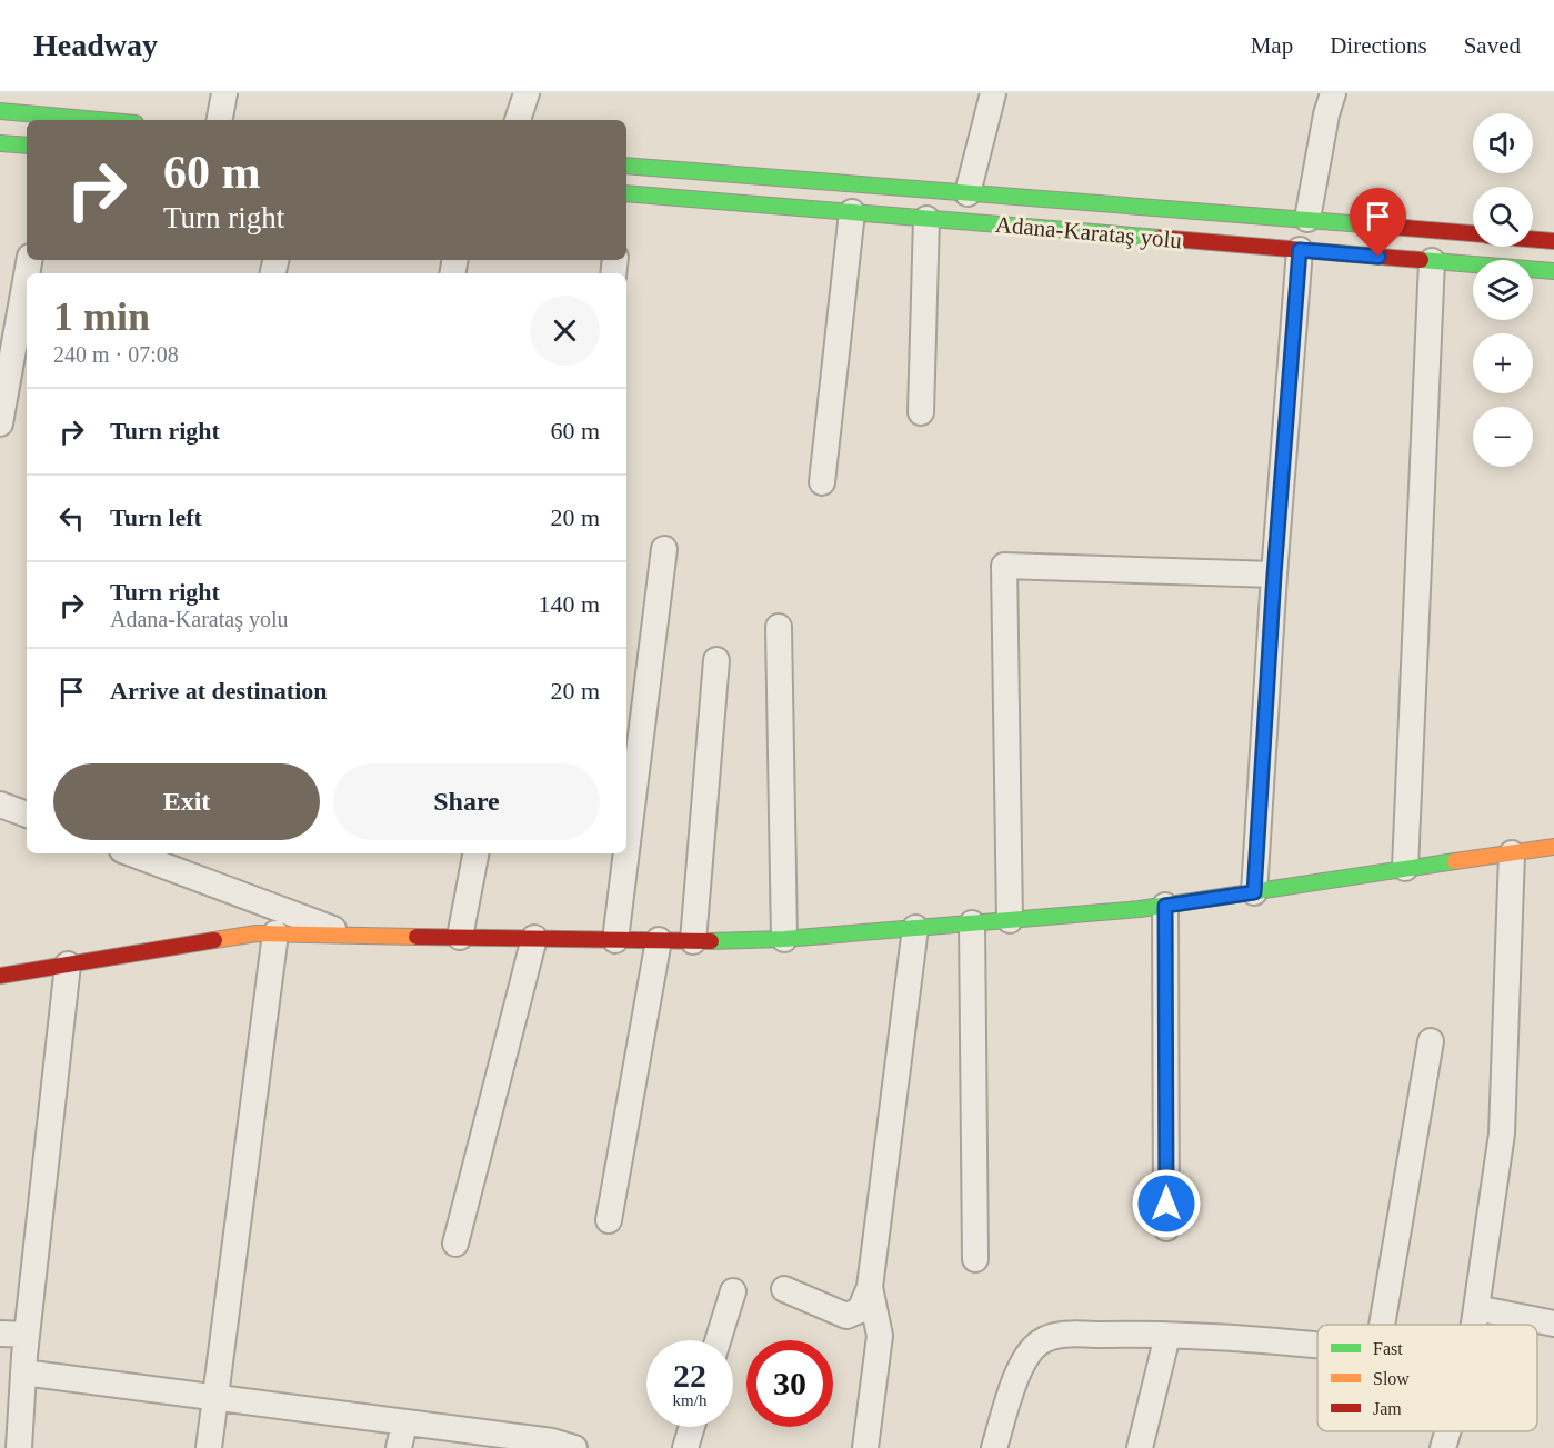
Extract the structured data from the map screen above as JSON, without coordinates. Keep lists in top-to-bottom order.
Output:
{
  "streets": {
    "main road": ["Adana-Karataş yolu"]
  },
  "legend": ["Fast", "Slow", "Jam"],
  "page": {
    "header": "Headway",
    "nav": ["Map", "Directions", "Saved"],
    "map_buttons": ["+", "−"],
    "turn": ["60 m", "Turn right"],
    "heading": ["1 min", "240 m · 07:08"],
    "list": [
      {
        "name": "Turn right",
        "value": "60 m"
      },
      {
        "name": "Turn left",
        "value": "20 m"
      },
      {
        "name": "Turn right",
        "note": "Adana-Karataş yolu",
        "value": "140 m"
      },
      {
        "name": "Arrive at destination",
        "value": "20 m"
      }
    ],
    "buttons": ["Exit", "Share"],
    "speed": "22 km/h",
    "limit": "30"
  }
}
